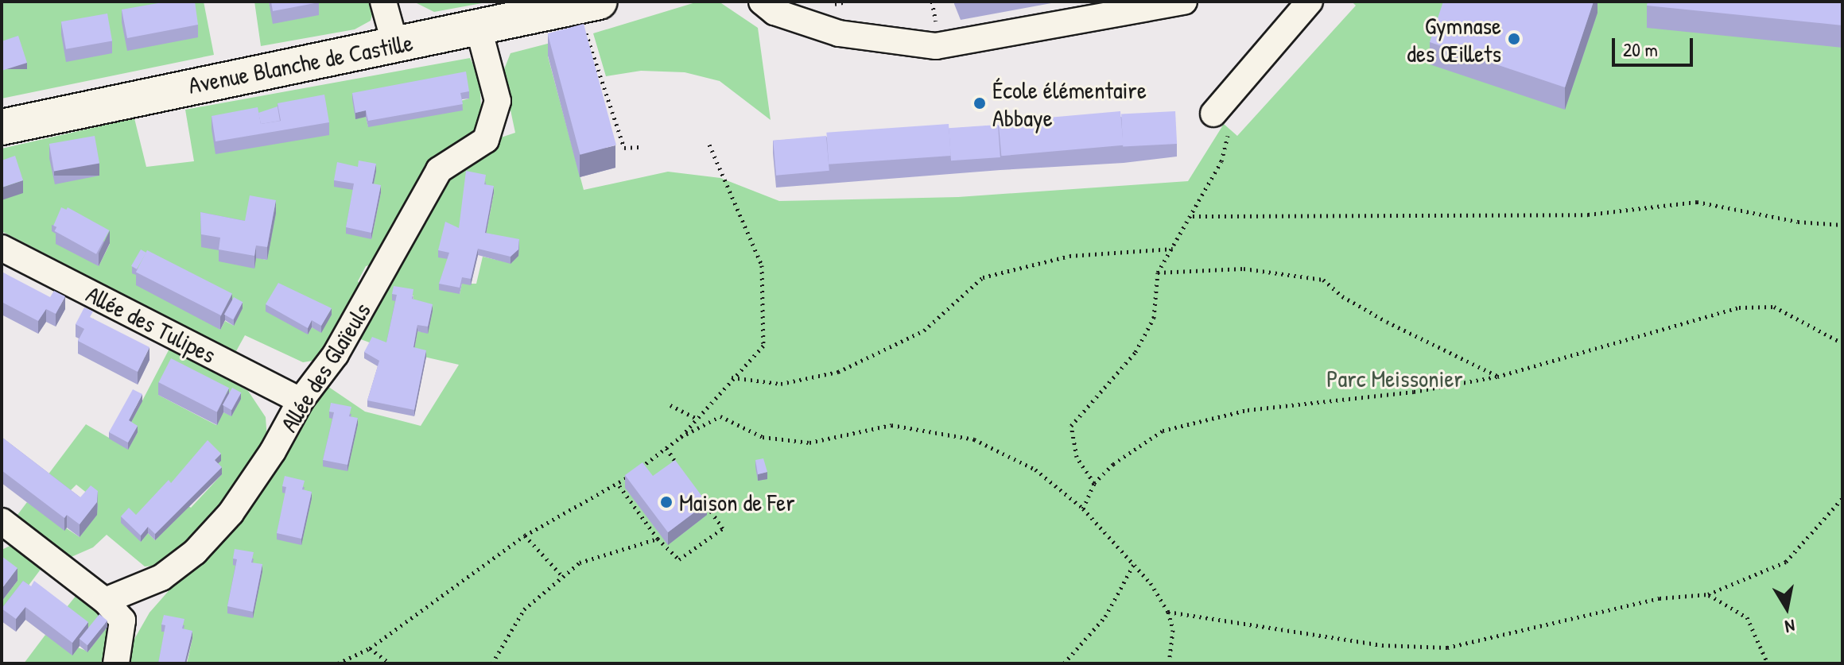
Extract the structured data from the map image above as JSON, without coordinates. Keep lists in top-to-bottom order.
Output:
{
  "streets": {
    "street": ["Avenue Blanche de Castille", "Allée des Tulipes", "Allée des Glaïeuls"]
  },
  "crossings": [
    ["Avenue Blanche de Castille", "Allée des Glaïeuls"],
    ["Allée des Tulipes", "Allée des Glaïeuls"]
  ],
  "parks": ["Parc Meissonier"],
  "places": ["Gymnase des Œillets", "École élémentaire Abbaye", "Maison de Fer"],
  "scale_bar": "20 m",
  "north": "bottom"
}
